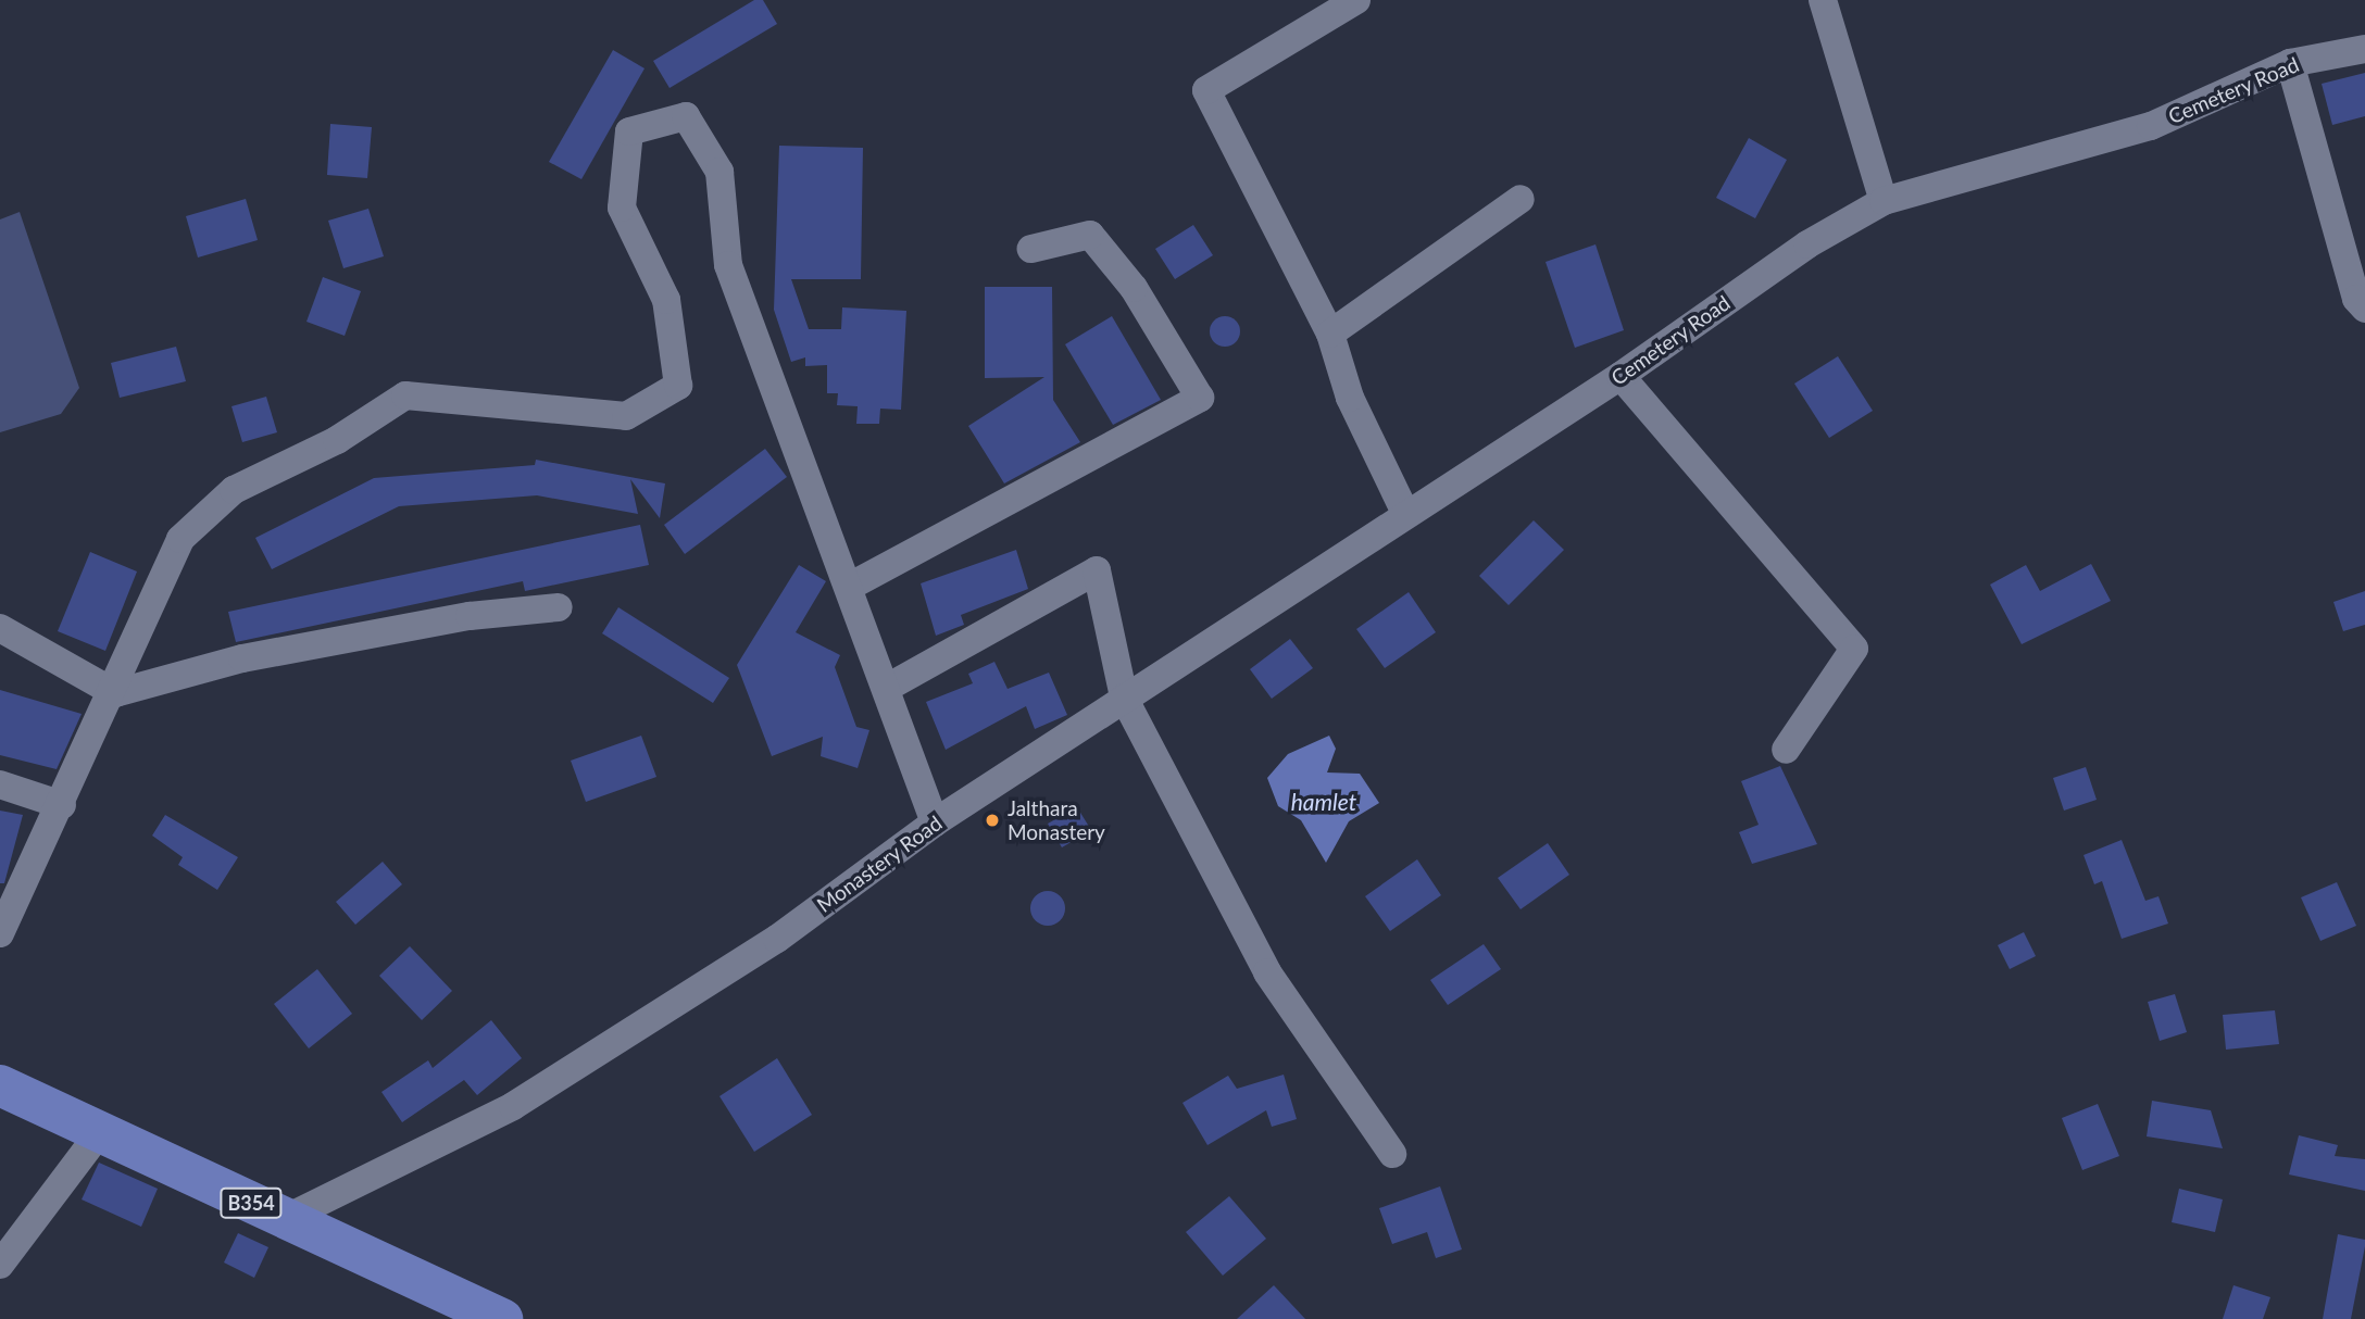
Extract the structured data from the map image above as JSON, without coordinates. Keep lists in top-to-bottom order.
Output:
{
  "streets": {
    "main road": ["B354"],
    "street": ["Cemetery Road", "Monastery Road"]
  },
  "crossings": [
    ["Cemetery Road", "Monastery Road"],
    ["Monastery Road", "B354"]
  ],
  "water": ["hamlet"],
  "places": ["Jalthara Monastery"]
}
